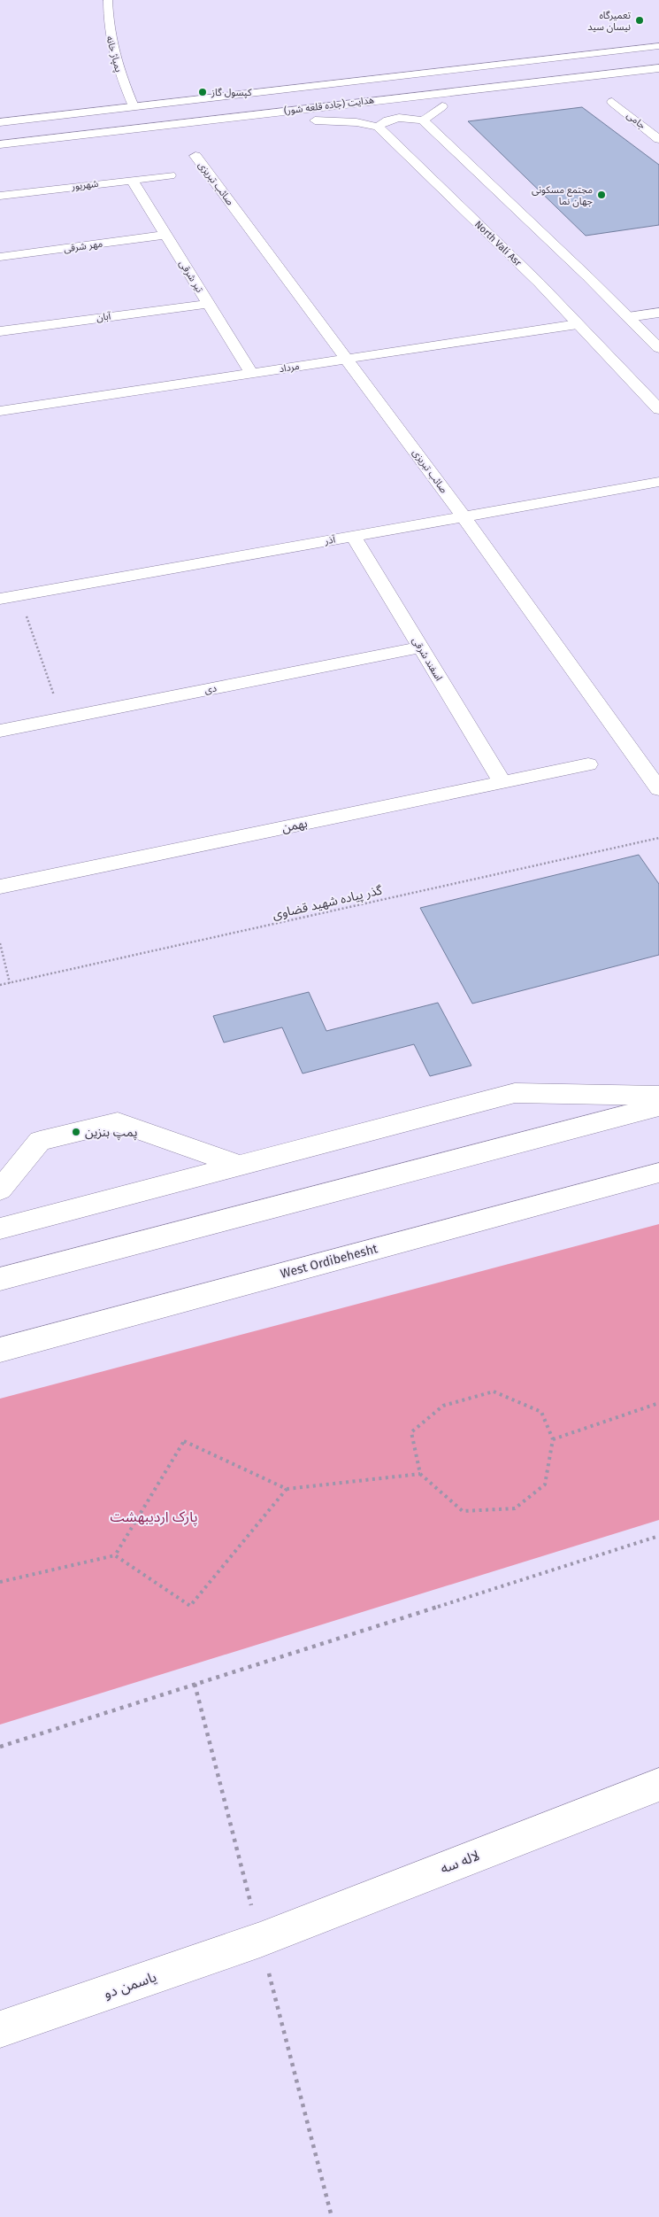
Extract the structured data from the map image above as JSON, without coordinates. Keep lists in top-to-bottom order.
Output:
{
  "streets": {
    "street": [
      "پمپاژ خانه",
      "هدایت (جاده قلعه شور)",
      "جامی",
      "صائب تبریزی",
      "شهریور",
      "North Vali Asr",
      "مهر شرقی",
      "تیر شرقی",
      "آبان",
      "مرداد",
      "آذر",
      "اسفند شرقی",
      "دی",
      "بهمن",
      "West Ordibehesht",
      "لاله سه",
      "یاسمن دو"
    ],
    "path": ["گذر پیاده شهید قضاوی"]
  },
  "crossings": [
    ["پمپاژ خانه", "هدایت (جاده قلعه شور)"],
    ["صائب تبریزی", "مرداد"],
    ["صائب تبریزی", "آذر"],
    ["شهریور", "تیر شرقی"],
    ["North Vali Asr", "مرداد"],
    ["مهر شرقی", "تیر شرقی"],
    ["تیر شرقی", "آبان"],
    ["تیر شرقی", "مرداد"],
    ["آذر", "اسفند شرقی"],
    ["اسفند شرقی", "دی"],
    ["اسفند شرقی", "بهمن"],
    ["لاله سه", "یاسمن دو"]
  ],
  "parks": ["پارک اردیبهشت"],
  "places": [
    "تعمیرگاه نیسان سید",
    "کپسول گاز",
    "مجتمع مسکونی جهان نما",
    "پمپ بنزین"
  ]
}
